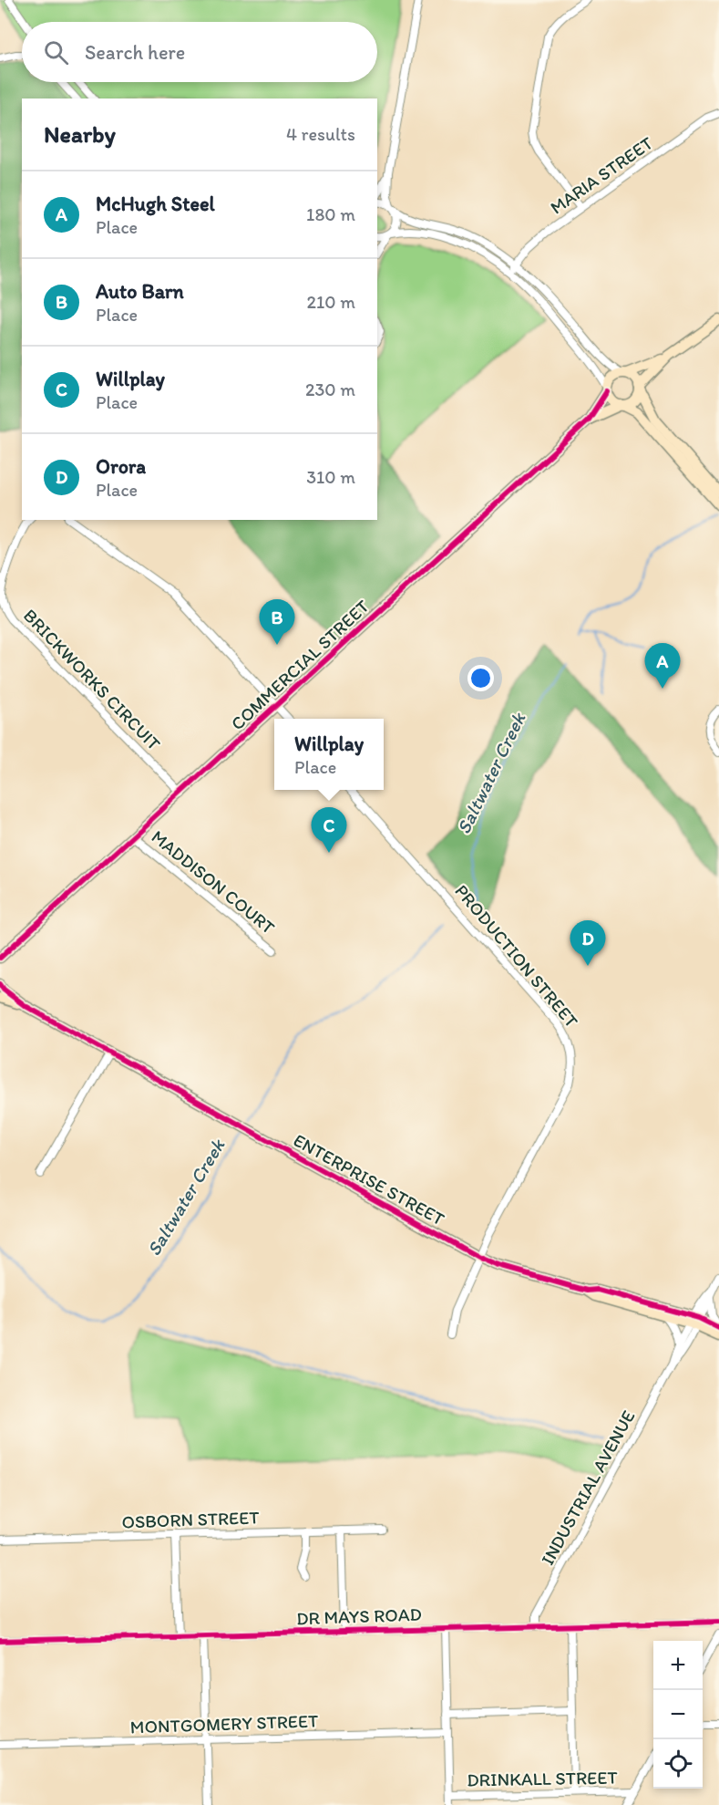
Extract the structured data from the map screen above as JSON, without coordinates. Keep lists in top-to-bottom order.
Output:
{
  "streets": {
    "street": [
      "MARIA STREET",
      "COMMERCIAL STREET",
      "BRICKWORKS CIRCUIT",
      "MADDISON COURT",
      "PRODUCTION STREET",
      "ENTERPRISE STREET",
      "INDUSTRIAL AVENUE",
      "OSBORN STREET",
      "DR MAYS ROAD",
      "MONTGOMERY STREET",
      "DRINKALL STREET"
    ]
  },
  "crossings": [
    ["COMMERCIAL STREET", "BRICKWORKS CIRCUIT"],
    ["COMMERCIAL STREET", "MADDISON COURT"],
    ["PRODUCTION STREET", "ENTERPRISE STREET"],
    ["ENTERPRISE STREET", "INDUSTRIAL AVENUE"],
    ["INDUSTRIAL AVENUE", "DR MAYS ROAD"]
  ],
  "water": ["Saltwater Creek"],
  "page": {
    "search": "Search here",
    "heading": ["Nearby", "4 results"],
    "list": [
      {
        "mark": "A",
        "name": "McHugh Steel",
        "note": "Place",
        "value": "180 m"
      },
      {
        "mark": "B",
        "name": "Auto Barn",
        "note": "Place",
        "value": "210 m"
      },
      {
        "mark": "C",
        "name": "Willplay",
        "note": "Place",
        "value": "230 m"
      },
      {
        "mark": "D",
        "name": "Orora",
        "note": "Place",
        "value": "310 m"
      }
    ],
    "pins": [
      "B",
      "A",
      "C",
      "D"
    ],
    "popup": ["Willplay", "Place"],
    "map_buttons": ["+", "−"]
  }
}
